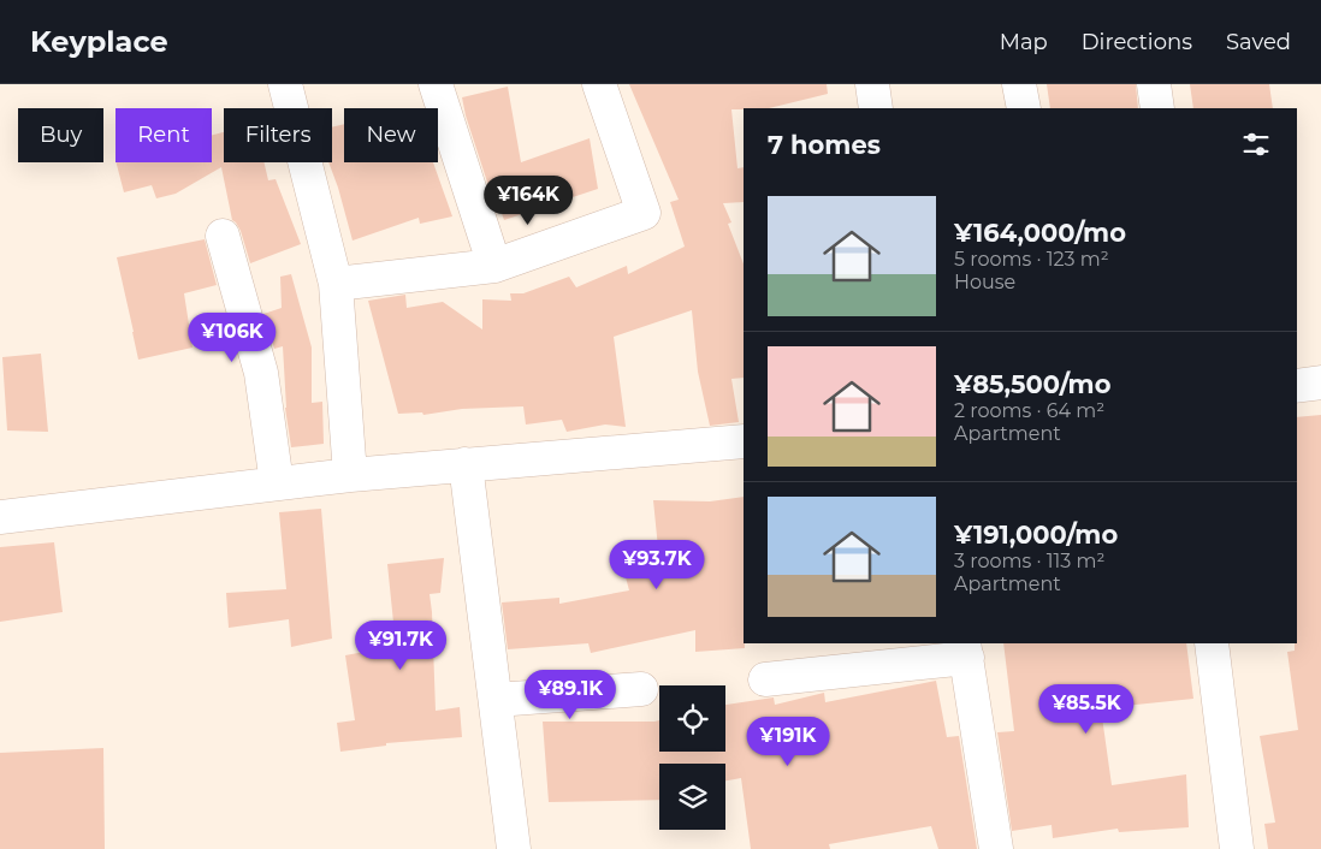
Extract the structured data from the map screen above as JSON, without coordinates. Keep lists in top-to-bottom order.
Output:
{
  "page": {
    "header": "Keyplace",
    "nav": ["Map", "Directions", "Saved"],
    "chip": [
      "Buy",
      "Rent",
      "Filters",
      "New"
    ],
    "heading": "7 homes",
    "price": [
      "¥164K",
      "¥106K",
      "¥93.7K",
      "¥91.7K",
      "¥89.1K",
      "¥85.5K",
      "¥191K"
    ],
    "list": [
      {
        "name": "¥164,000/mo",
        "note": "5 rooms · 123 m² · House"
      },
      {
        "name": "¥85,500/mo",
        "note": "2 rooms · 64 m² · Apartment"
      },
      {
        "name": "¥191,000/mo",
        "note": "3 rooms · 113 m² · Apartment"
      }
    ]
  }
}
